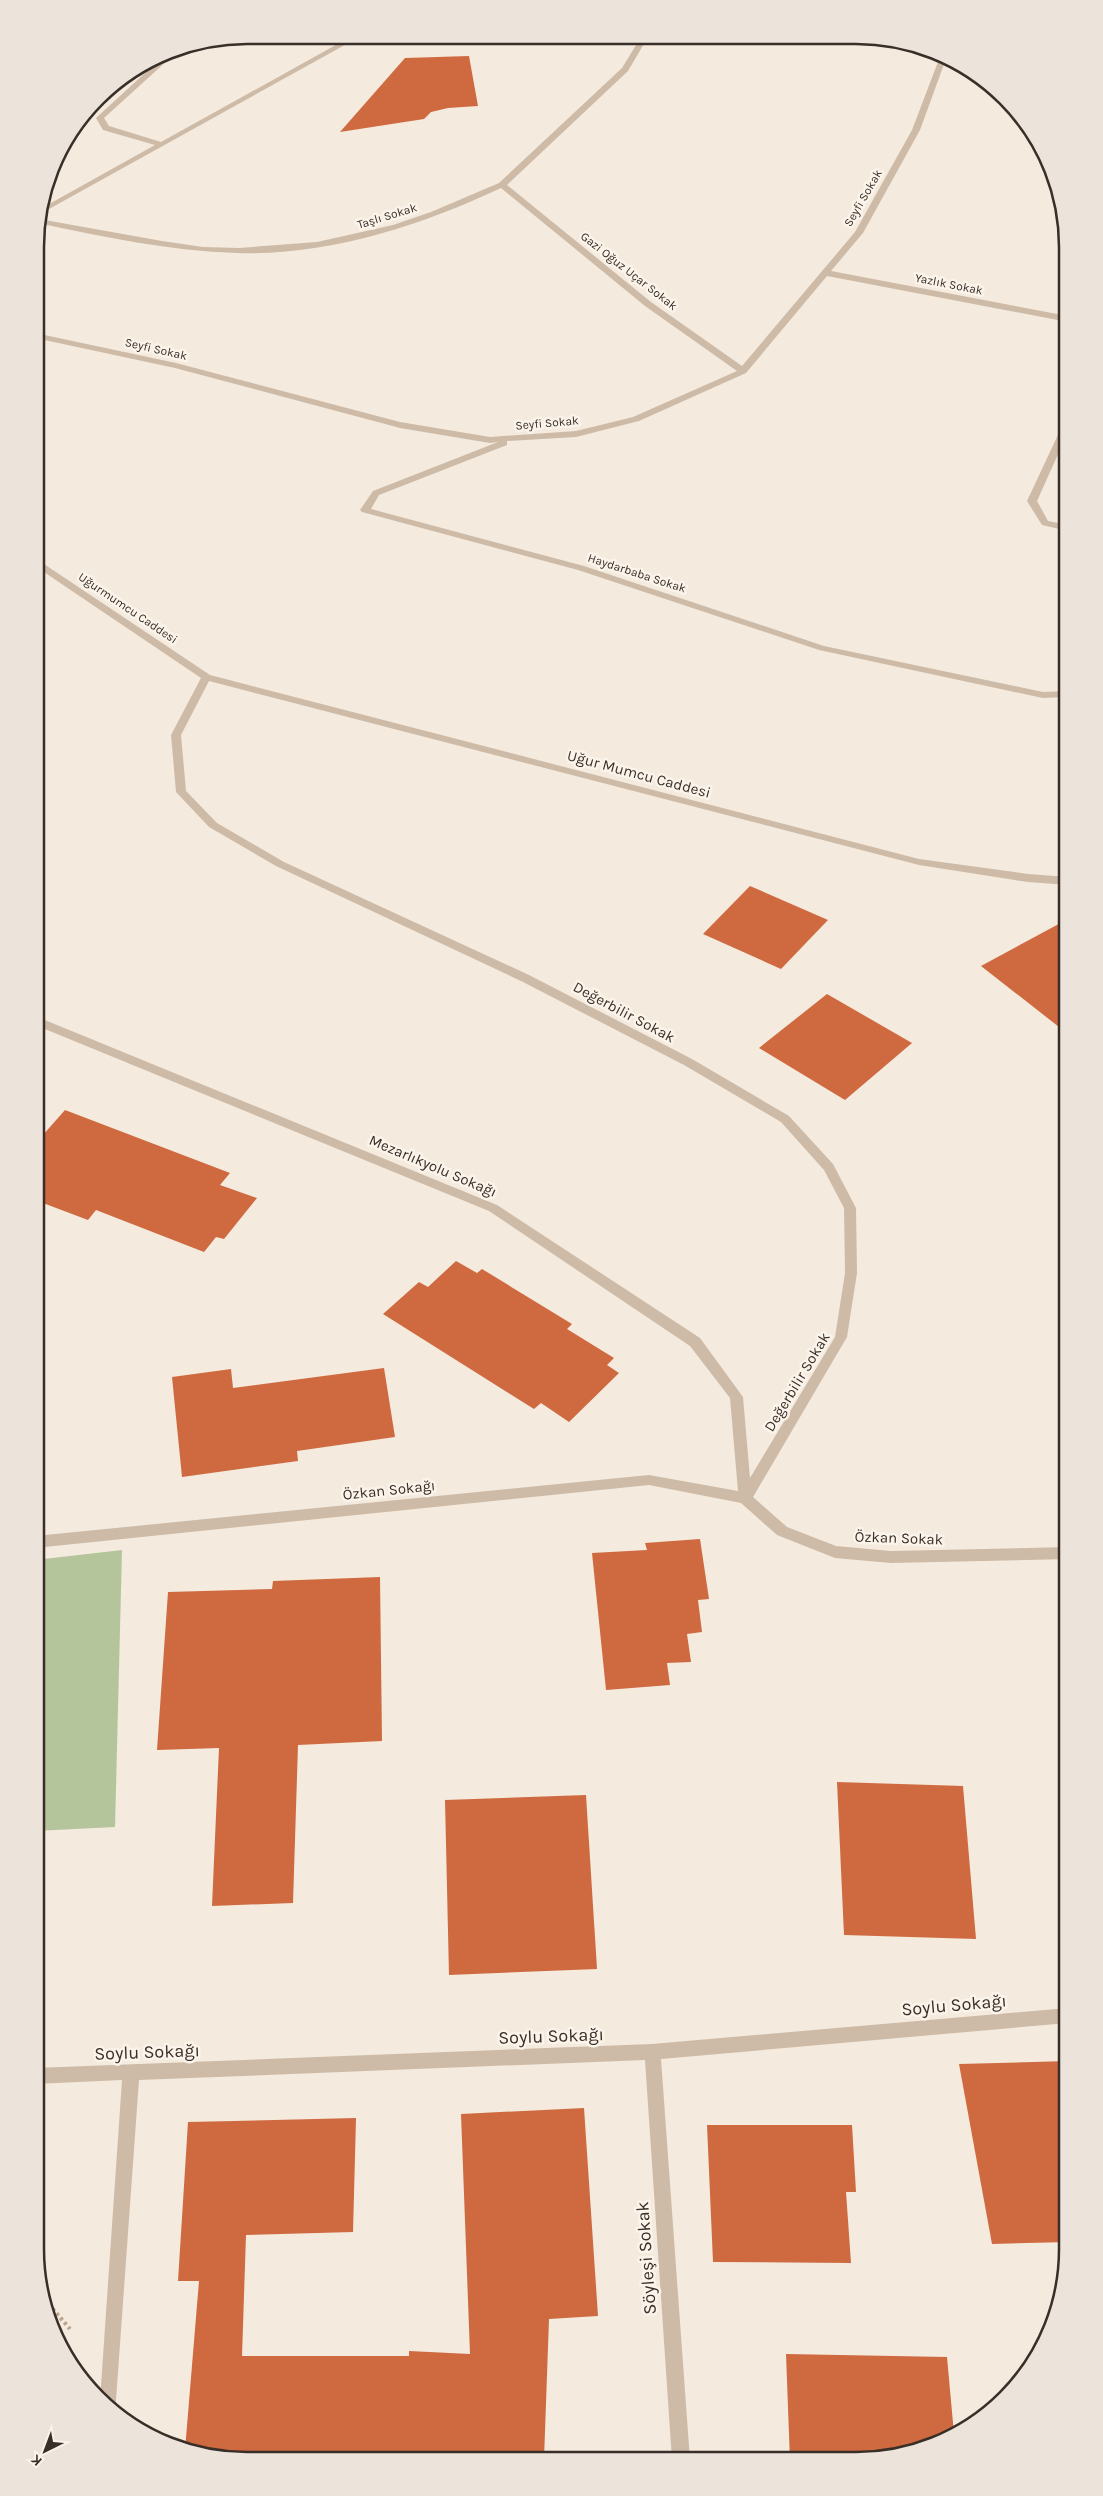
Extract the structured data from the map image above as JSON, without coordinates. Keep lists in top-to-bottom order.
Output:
{
  "streets": {
    "street": [
      "Seyfi Sokak",
      "Taşlı Sokak",
      "Gazi Oğuz Uçar Sokak",
      "Yazlık Sokak",
      "Haydarbaba Sokak",
      "Uğurmumcu Caddesi",
      "Uğur Mumcu Caddesi",
      "Değerbilir Sokak",
      "Mezarlıkyolu Sokağı",
      "Özkan Sokağı",
      "Özkan Sokak",
      "Soylu Sokağı",
      "Söyleşi Sokak"
    ]
  },
  "crossings": [
    ["Seyfi Sokak", "Gazi Oğuz Uçar Sokak"],
    ["Seyfi Sokak", "Yazlık Sokak"],
    ["Seyfi Sokak", "Haydarbaba Sokak"],
    ["Taşlı Sokak", "Gazi Oğuz Uçar Sokak"],
    ["Uğurmumcu Caddesi", "Uğur Mumcu Caddesi"],
    ["Uğurmumcu Caddesi", "Değerbilir Sokak"],
    ["Uğur Mumcu Caddesi", "Değerbilir Sokak"],
    ["Değerbilir Sokak", "Mezarlıkyolu Sokağı"],
    ["Değerbilir Sokak", "Özkan Sokağı"],
    ["Değerbilir Sokak", "Özkan Sokak"],
    ["Mezarlıkyolu Sokağı", "Özkan Sokağı"],
    ["Mezarlıkyolu Sokağı", "Özkan Sokak"],
    ["Özkan Sokağı", "Özkan Sokak"],
    ["Soylu Sokağı", "Söyleşi Sokak"]
  ],
  "north": "bottom left"
}
